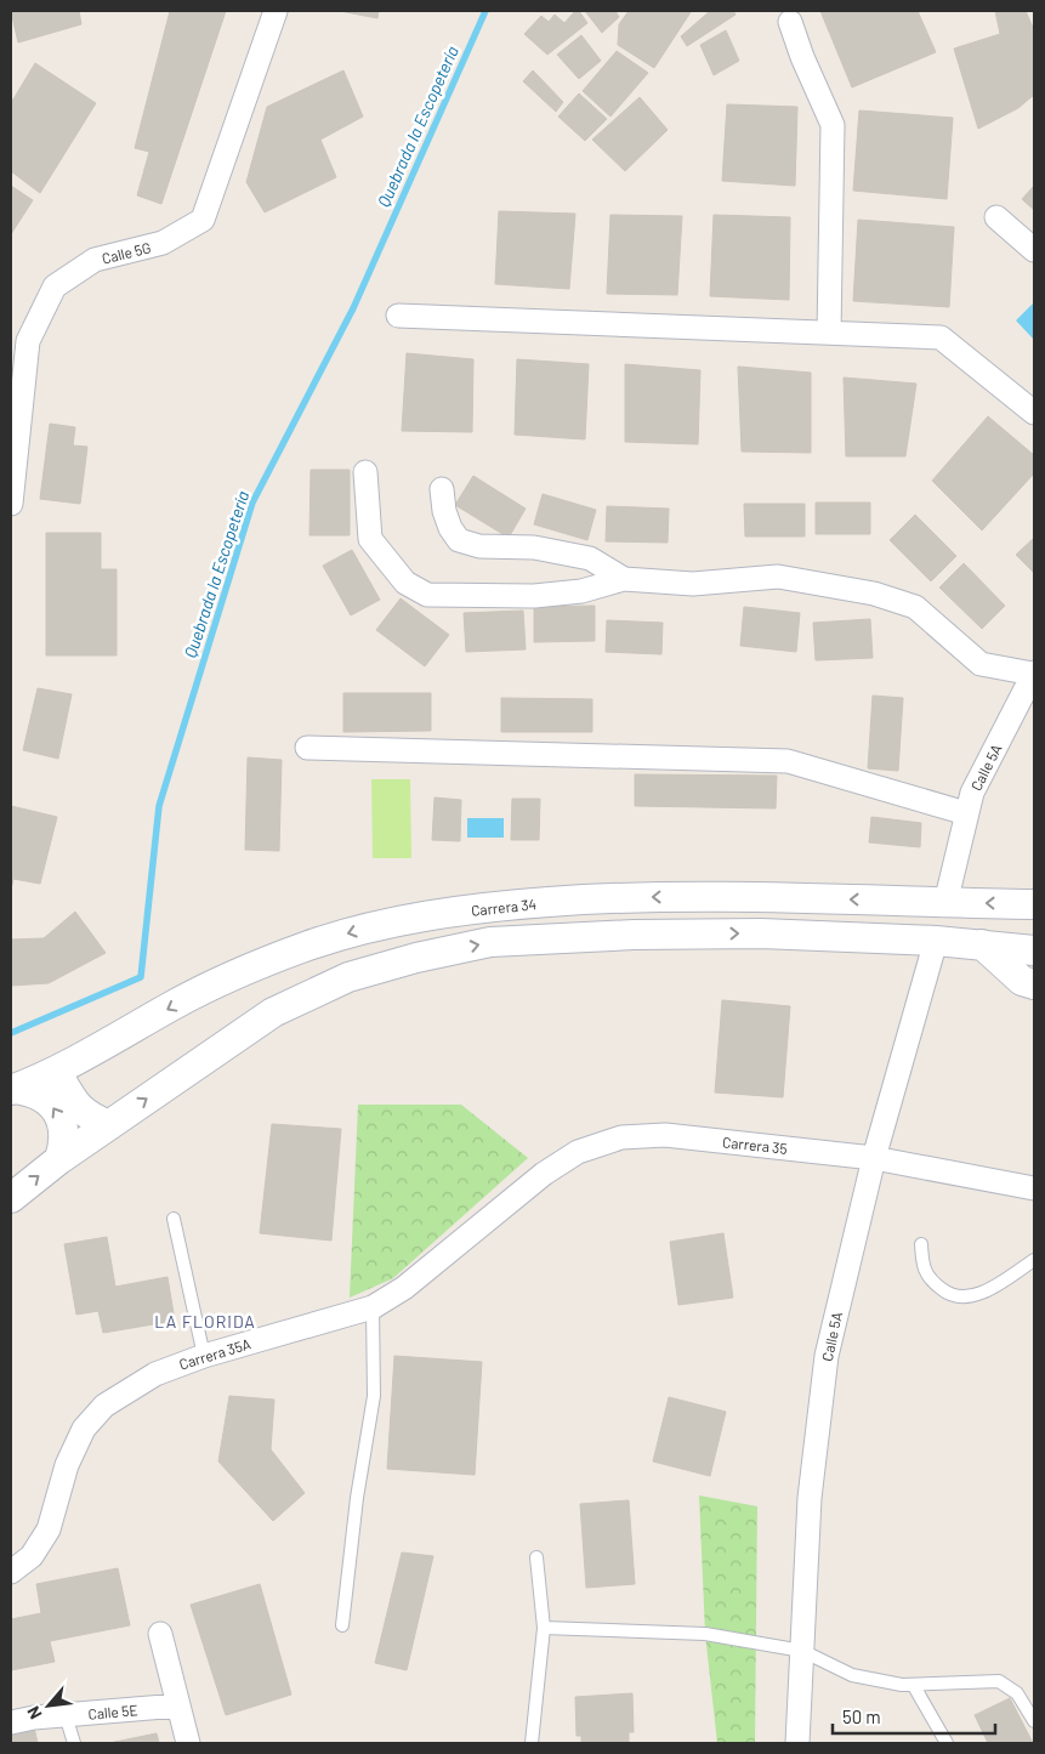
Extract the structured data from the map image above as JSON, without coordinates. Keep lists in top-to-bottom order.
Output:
{
  "streets": {
    "street": [
      "Calle 5G",
      "Calle 5A",
      "Carrera 34",
      "Carrera 35",
      "Carrera 35A",
      "Calle 5E"
    ]
  },
  "crossings": [
    ["Calle 5A", "Carrera 34"],
    ["Calle 5A", "Carrera 35"],
    ["Carrera 35", "Carrera 35A"]
  ],
  "districts": ["LA FLORIDA"],
  "water": ["Quebrada la Escopetería"],
  "scale_bar": "50 m",
  "north": "bottom left"
}
